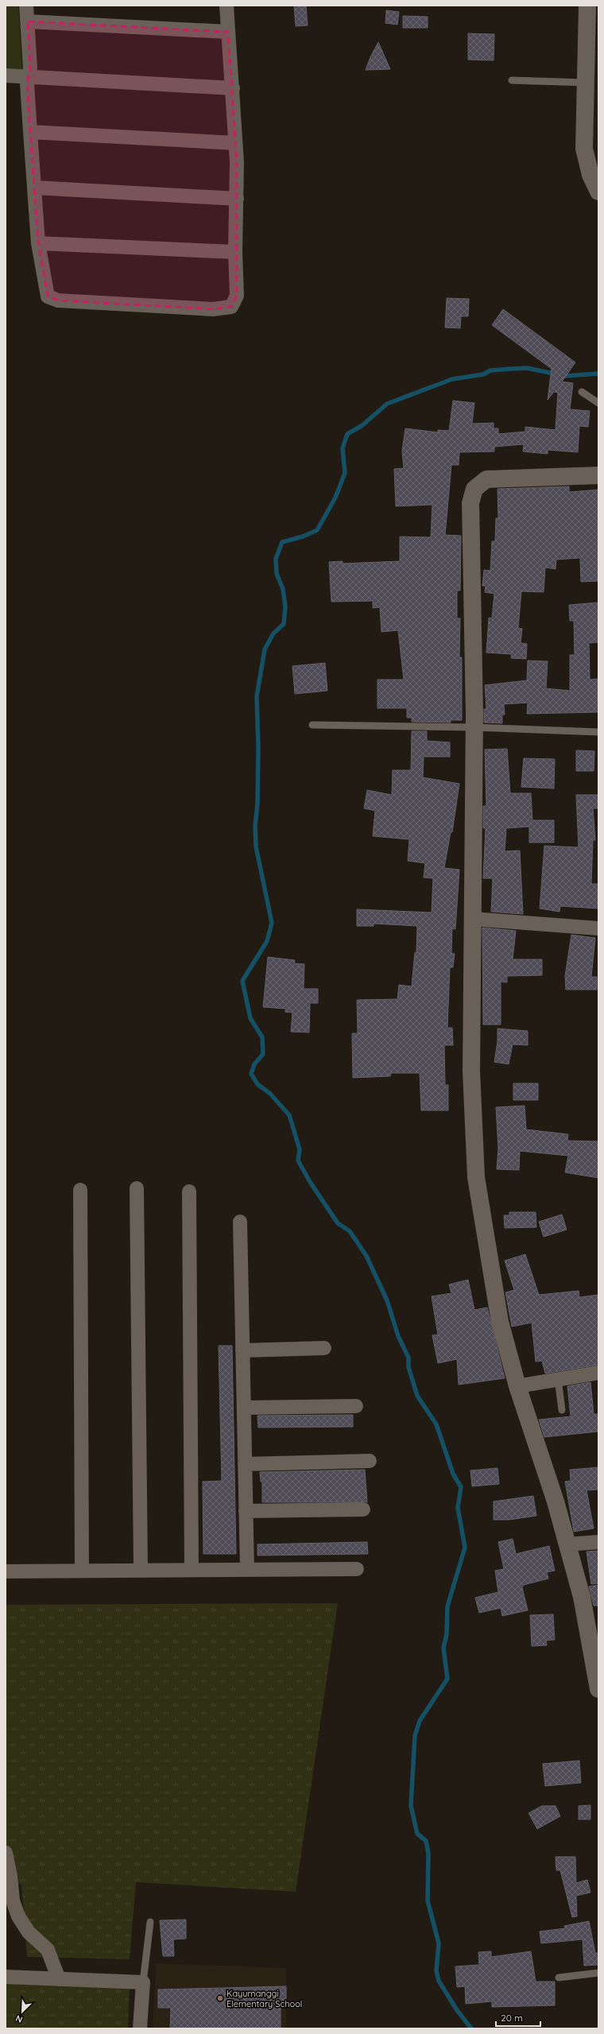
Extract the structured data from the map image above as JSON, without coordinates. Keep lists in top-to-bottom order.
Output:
{
  "places": ["Kayumanggi Elementary School"],
  "scale_bar": "20 m",
  "north": "bottom left"
}
